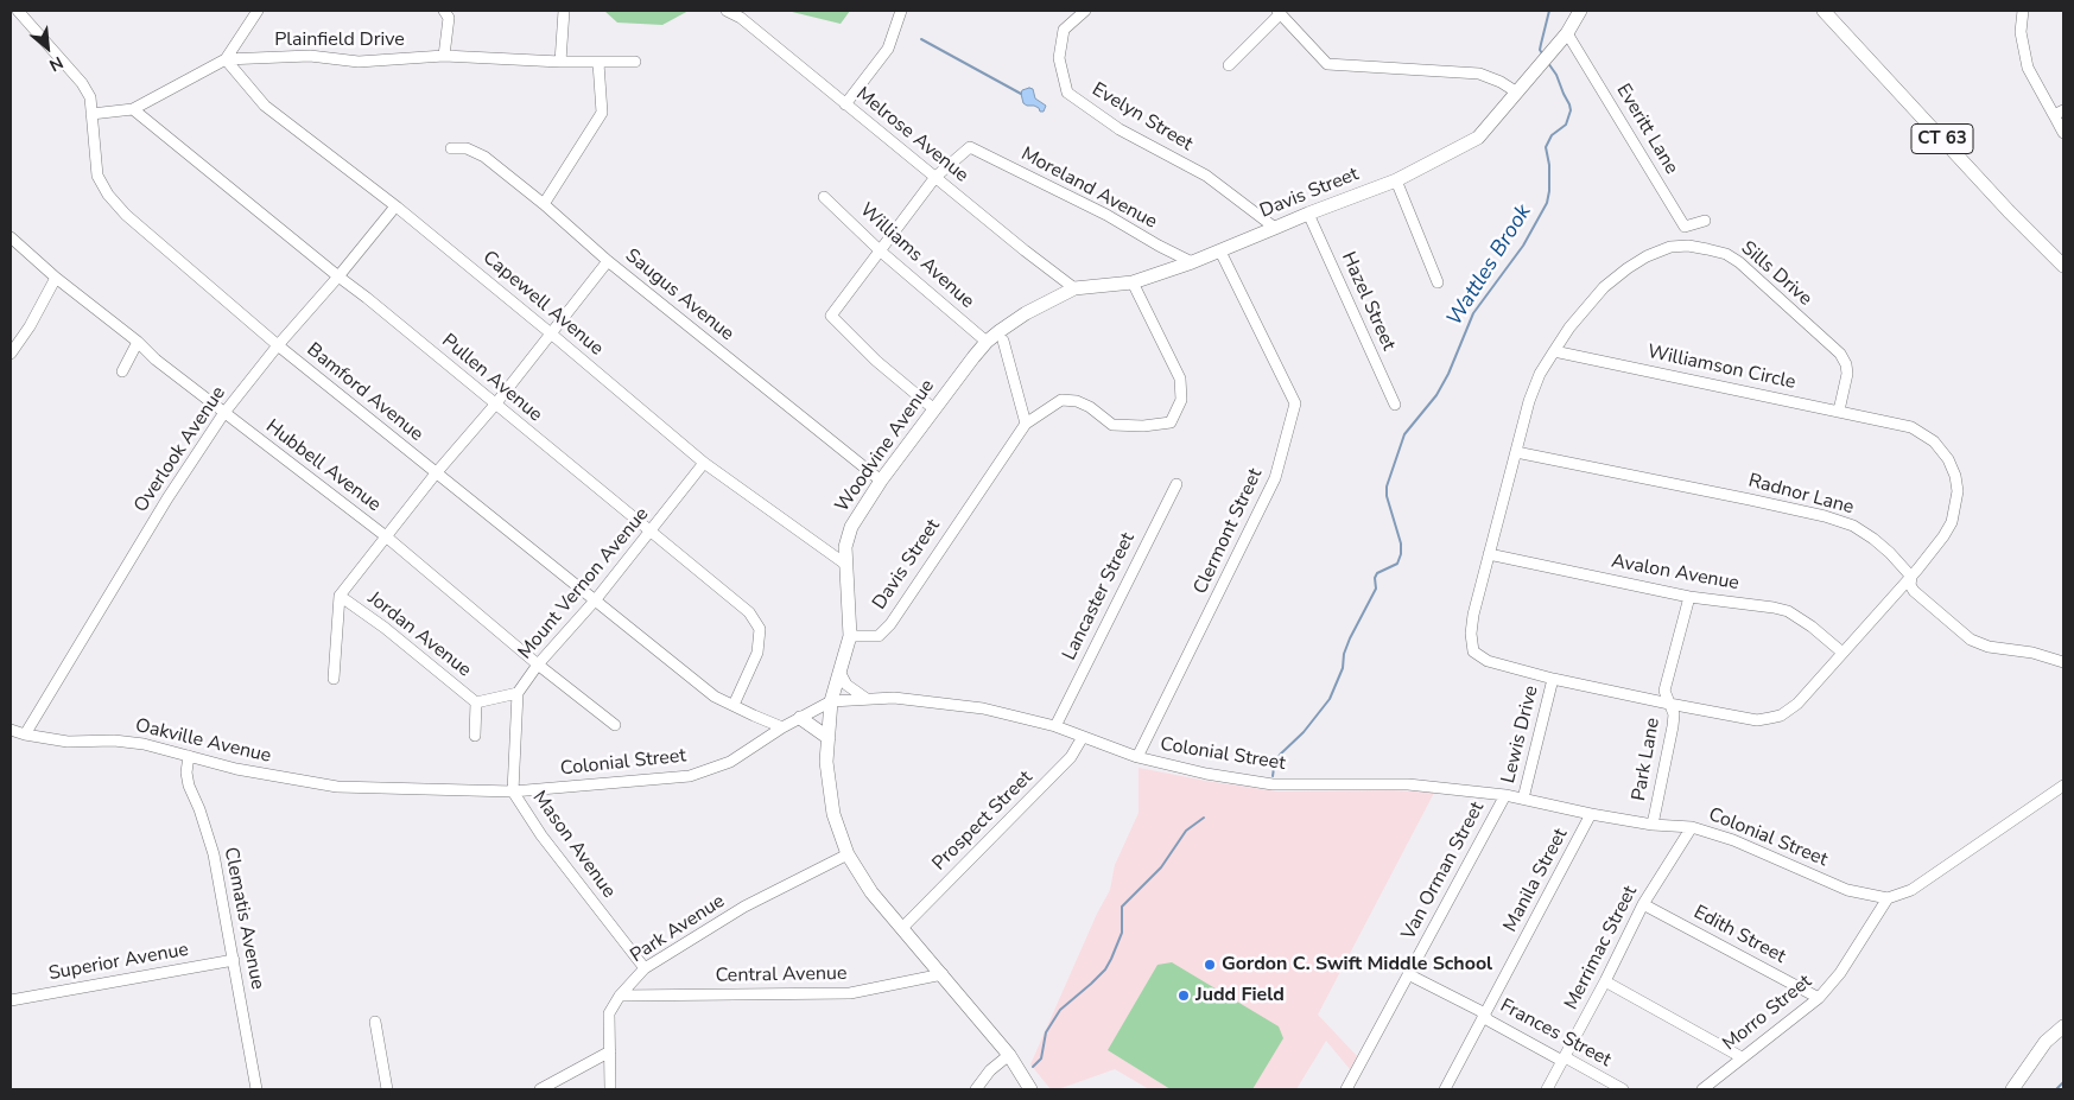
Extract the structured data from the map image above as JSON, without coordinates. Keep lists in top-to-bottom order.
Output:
{
  "streets": {
    "main road": ["CT 63", "Davis Street", "Woodvine Avenue"],
    "street": [
      "Plainfield Drive",
      "Evelyn Street",
      "Everitt Lane",
      "Melrose Avenue",
      "Moreland Avenue",
      "Williams Avenue",
      "Sills Drive",
      "Saugus Avenue",
      "Hazel Street",
      "Capewell Avenue",
      "Williamson Circle",
      "Pullen Avenue",
      "Bamford Avenue",
      "Overlook Avenue",
      "Hubbell Avenue",
      "Radnor Lane",
      "Clermont Street",
      "Avalon Avenue",
      "Mount Vernon Avenue",
      "Lancaster Street",
      "Jordan Avenue",
      "Lewis Drive",
      "Oakville Avenue",
      "Colonial Street",
      "Park Lane",
      "Prospect Street",
      "Mason Avenue",
      "Van Orman Street",
      "Manila Street",
      "Clematis Avenue",
      "Park Avenue",
      "Edith Street",
      "Merrimac Street",
      "Superior Avenue",
      "Central Avenue",
      "Morro Street",
      "Frances Street"
    ]
  },
  "crossings": [
    ["Plainfield Drive", "Capewell Avenue"],
    ["Plainfield Drive", "Pullen Avenue"],
    ["Plainfield Drive", "Bamford Avenue"],
    ["Evelyn Street", "Davis Street"],
    ["Everitt Lane", "Davis Street"],
    ["Melrose Avenue", "Moreland Avenue"],
    ["Melrose Avenue", "Davis Street"],
    ["Moreland Avenue", "Davis Street"],
    ["Davis Street", "Hazel Street"],
    ["Davis Street", "Woodvine Avenue"],
    ["Davis Street", "Clermont Street"],
    ["Williams Avenue", "Woodvine Avenue"],
    ["Sills Drive", "Williamson Circle"],
    ["Saugus Avenue", "Woodvine Avenue"],
    ["Capewell Avenue", "Woodvine Avenue"],
    ["Capewell Avenue", "Overlook Avenue"],
    ["Capewell Avenue", "Mount Vernon Avenue"],
    ["Williamson Circle", "Radnor Lane"],
    ["Williamson Circle", "Avalon Avenue"],
    ["Williamson Circle", "Lewis Drive"],
    ["Williamson Circle", "Park Lane"],
    ["Pullen Avenue", "Bamford Avenue"],
    ["Pullen Avenue", "Overlook Avenue"],
    ["Pullen Avenue", "Mount Vernon Avenue"],
    ["Bamford Avenue", "Overlook Avenue"],
    ["Bamford Avenue", "Mount Vernon Avenue"],
    ["Bamford Avenue", "Colonial Street"],
    ["Overlook Avenue", "Hubbell Avenue"],
    ["Overlook Avenue", "Oakville Avenue"],
    ["Hubbell Avenue", "Mount Vernon Avenue"],
    ["Clermont Street", "Colonial Street"],
    ["Avalon Avenue", "Park Lane"],
    ["Mount Vernon Avenue", "Mason Avenue"],
    ["Lancaster Street", "Colonial Street"],
    ["Lewis Drive", "Colonial Street"],
    ["Oakville Avenue", "Colonial Street"],
    ["Oakville Avenue", "Clematis Avenue"],
    ["Colonial Street", "Park Lane"],
    ["Colonial Street", "Prospect Street"],
    ["Colonial Street", "Mason Avenue"],
    ["Colonial Street", "Van Orman Street"],
    ["Colonial Street", "Manila Street"],
    ["Colonial Street", "Merrimac Street"],
    ["Colonial Street", "Morro Street"],
    ["Mason Avenue", "Park Avenue"],
    ["Van Orman Street", "Frances Street"],
    ["Manila Street", "Frances Street"],
    ["Clematis Avenue", "Superior Avenue"],
    ["Park Avenue", "Central Avenue"],
    ["Edith Street", "Merrimac Street"],
    ["Edith Street", "Morro Street"],
    ["Merrimac Street", "Frances Street"]
  ],
  "water": ["Wattles Brook"],
  "places": ["Gordon C. Swift Middle School", "Judd Field"],
  "north": "bottom right"
}
